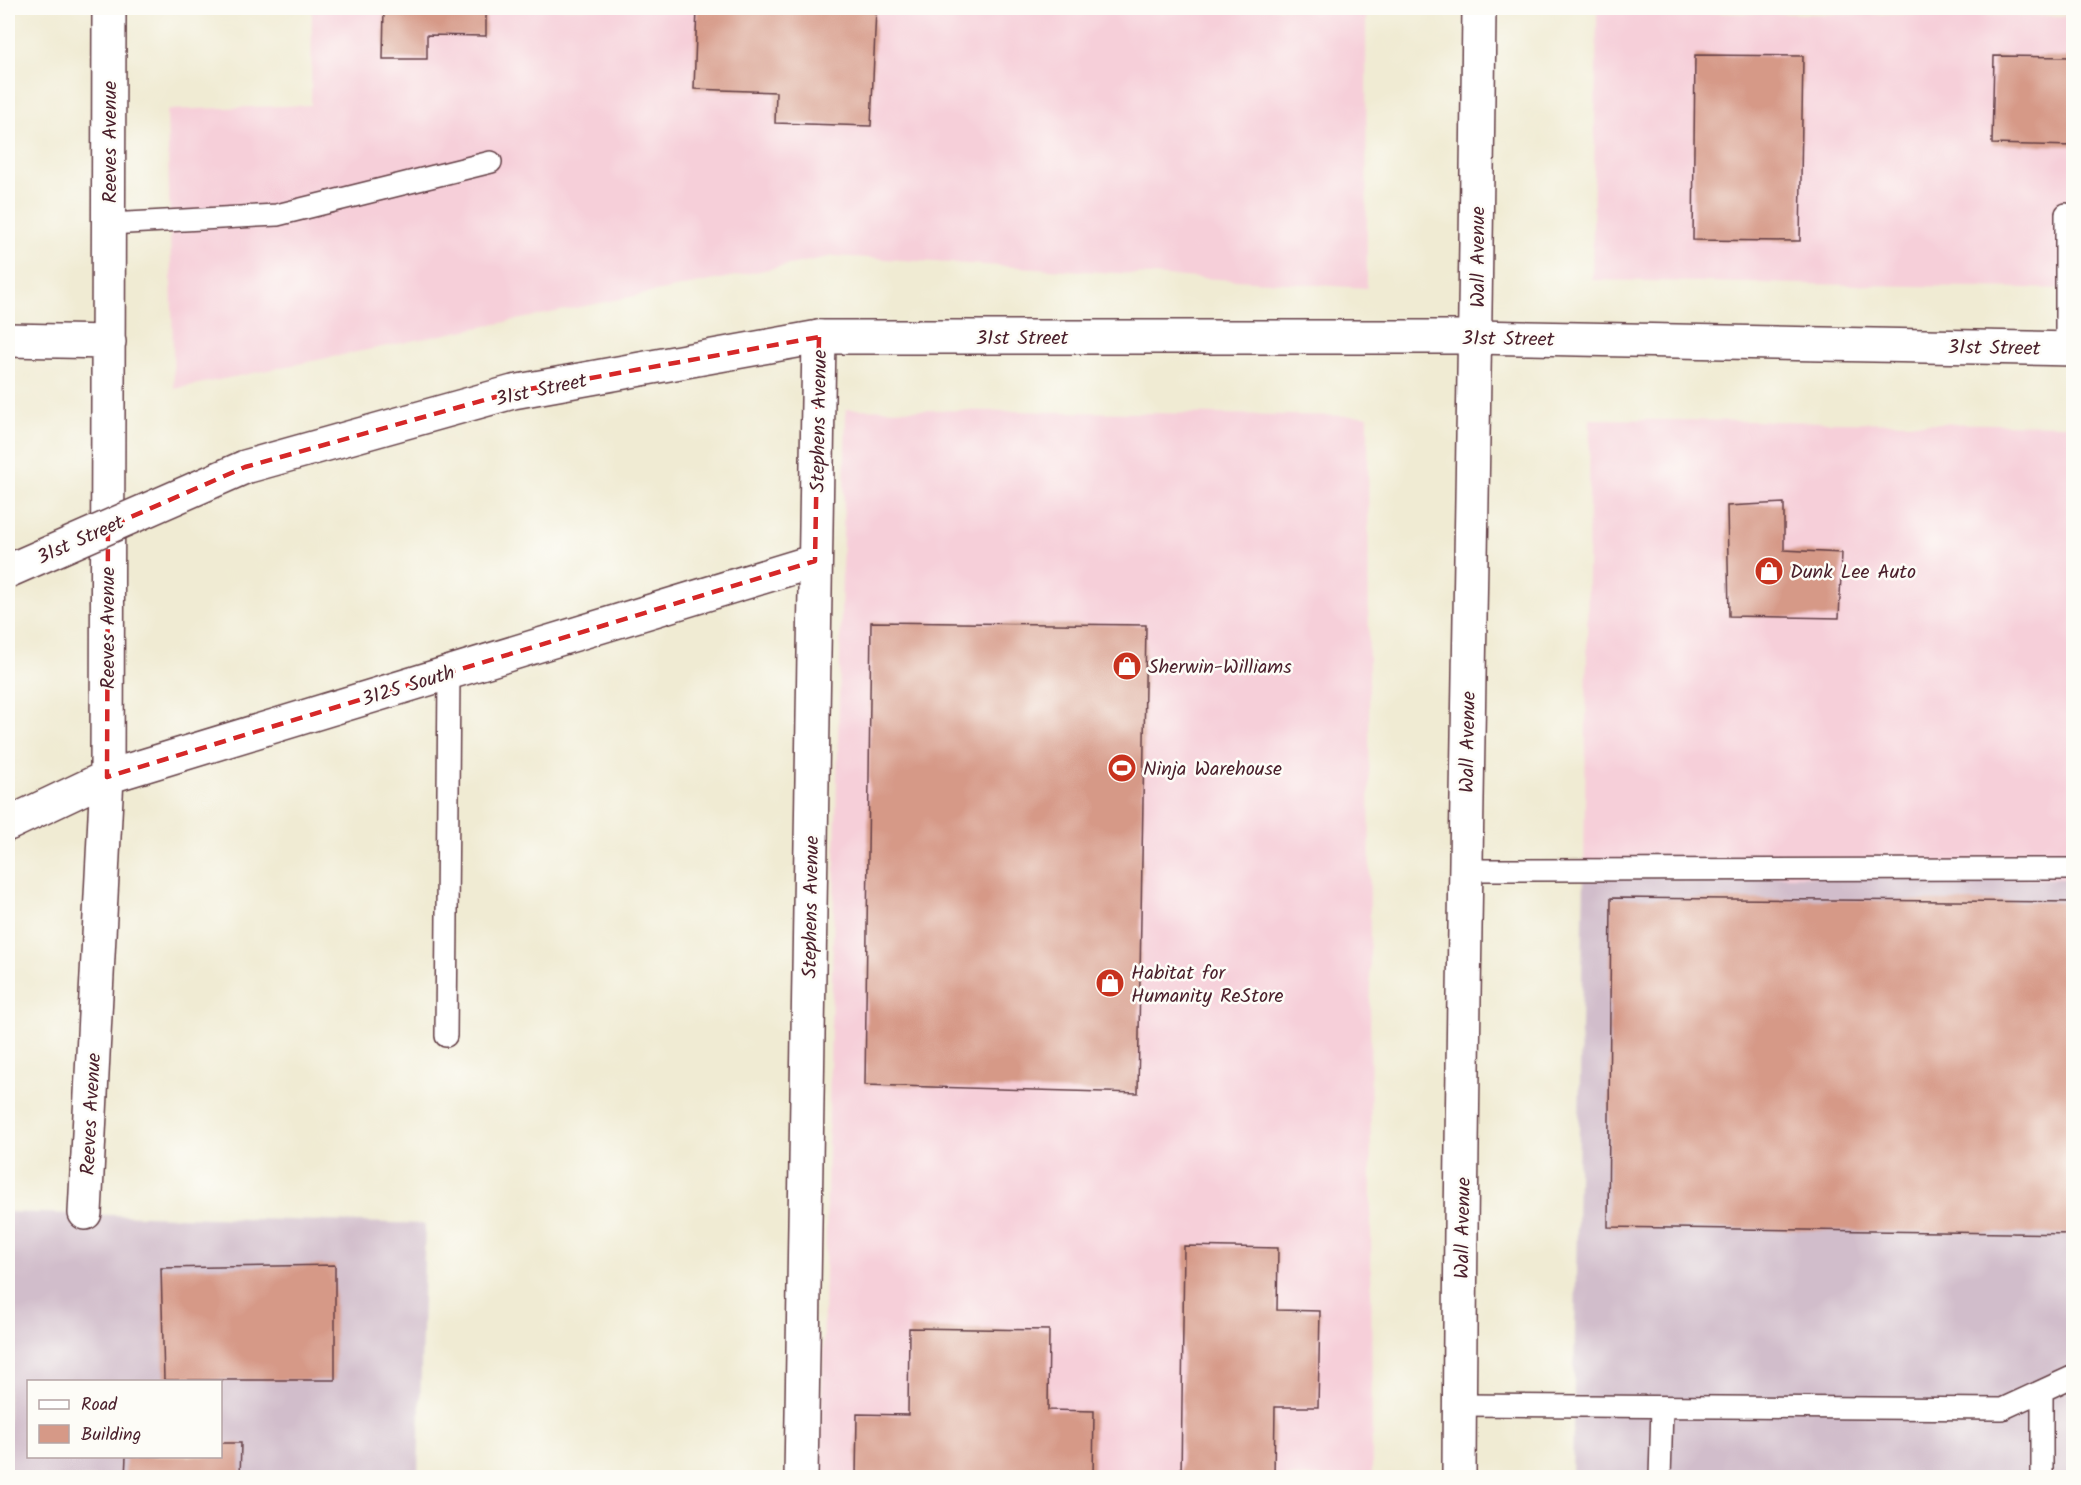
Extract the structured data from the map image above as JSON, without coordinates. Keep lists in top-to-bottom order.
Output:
{
  "streets": {
    "main road": [
      "Reeves Avenue",
      "Wall Avenue",
      "31st Street",
      "Stephens Avenue",
      "3125 South"
    ]
  },
  "crossings": [
    ["Reeves Avenue", "3125 South"],
    ["Wall Avenue", "31st Street"],
    ["31st Street", "Stephens Avenue"],
    ["Stephens Avenue", "3125 South"]
  ],
  "places": {
    "shop": ["Dunk Lee Auto", "Sherwin-Williams", "Habitat for Humanity ReStore"],
    "sports": ["Ninja Warehouse"]
  },
  "legend": ["Road", "Building"]
}
